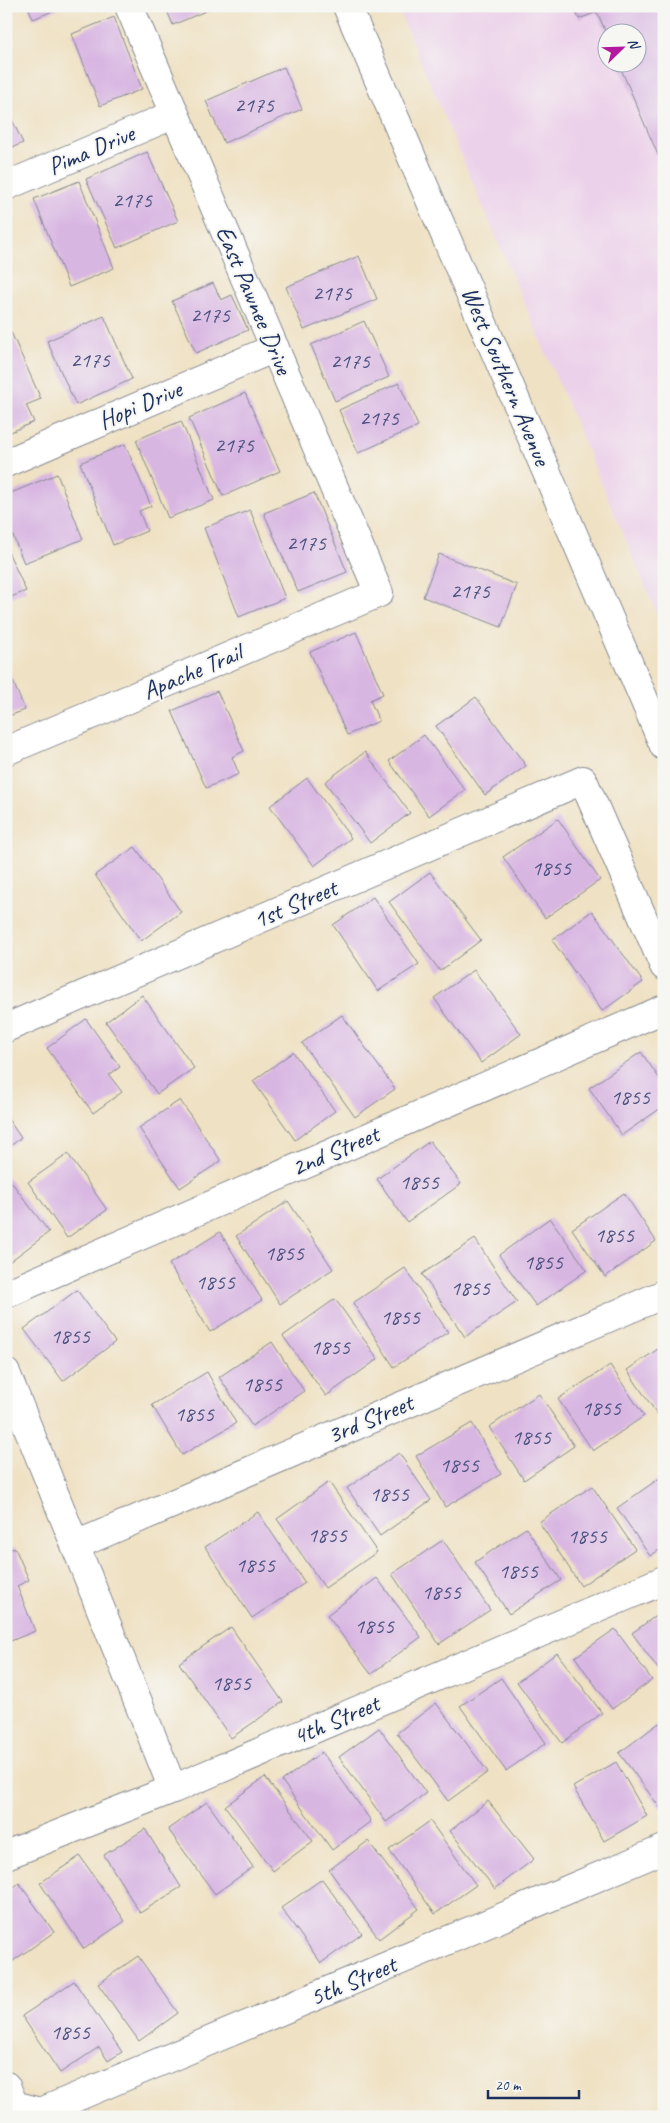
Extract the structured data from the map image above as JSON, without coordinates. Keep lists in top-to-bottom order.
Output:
{
  "streets": {
    "main road": [
      "Pima Drive",
      "East Pawnee Drive",
      "West Southern Avenue",
      "Hopi Drive",
      "Apache Trail",
      "1st Street",
      "2nd Street",
      "3rd Street",
      "4th Street",
      "5th Street"
    ]
  },
  "crossings": [
    ["Pima Drive", "East Pawnee Drive"],
    ["East Pawnee Drive", "Hopi Drive"],
    ["East Pawnee Drive", "Apache Trail"]
  ],
  "house_numbers": [
    "2175",
    "2175",
    "2175",
    "2175",
    "2175",
    "2175",
    "2175",
    "2175",
    "2175",
    "2175",
    "1855",
    "1855",
    "1855",
    "1855",
    "1855",
    "1855",
    "1855",
    "1855",
    "1855",
    "1855",
    "1855",
    "1855",
    "1855",
    "1855",
    "1855",
    "1855",
    "1855",
    "1855",
    "1855",
    "1855",
    "1855",
    "1855",
    "1855",
    "1855",
    "1855"
  ],
  "scale_bar": "20 m",
  "north": "top right"
}
